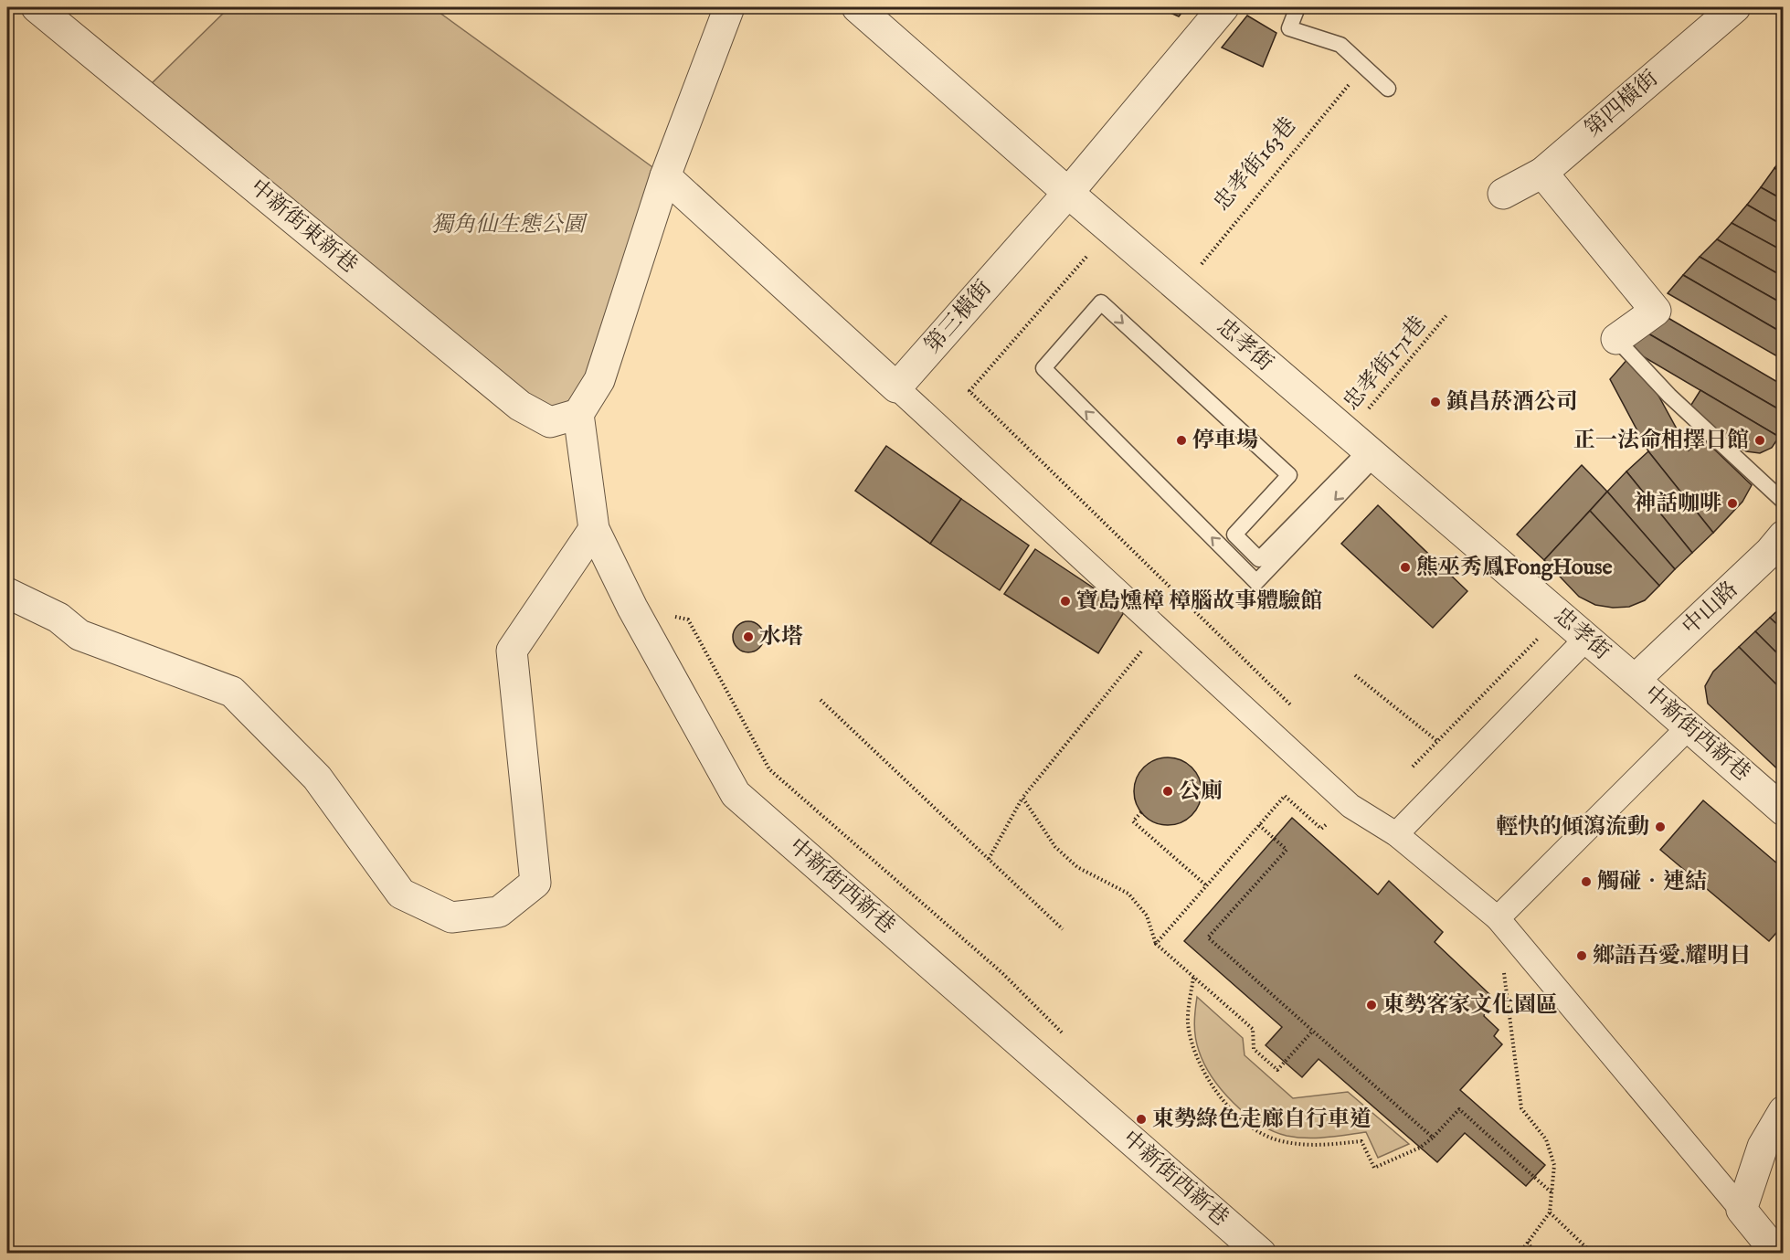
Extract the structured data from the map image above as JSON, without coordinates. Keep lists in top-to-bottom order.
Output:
{
  "streets": {
    "street": [
      "第四橫街",
      "中新街東新巷",
      "第三橫街",
      "忠孝街",
      "中山路",
      "中新街西新巷"
    ],
    "path": ["忠孝街163巷", "忠孝街171巷"]
  },
  "crossings": [
    ["忠孝街163巷", "忠孝街"],
    ["中新街東新巷", "中新街西新巷"],
    ["第三橫街", "忠孝街"],
    ["忠孝街", "忠孝街171巷"],
    ["忠孝街", "中山路"],
    ["忠孝街", "中新街西新巷"],
    ["中山路", "中新街西新巷"]
  ],
  "parks": ["獨角仙生態公園"],
  "places": [
    "鎮昌菸酒公司",
    "停車場",
    "正一法命相擇日館",
    "神話咖啡",
    "熊巫秀鳳FongHouse",
    "寶島燻樟 樟腦故事體驗館",
    "水塔",
    "公廁",
    "輕快的傾瀉流動",
    "觸碰‧連結",
    "鄉語吾愛.耀明日",
    "東勢客家文化園區",
    "東勢綠色走廊自行車道"
  ]
}
